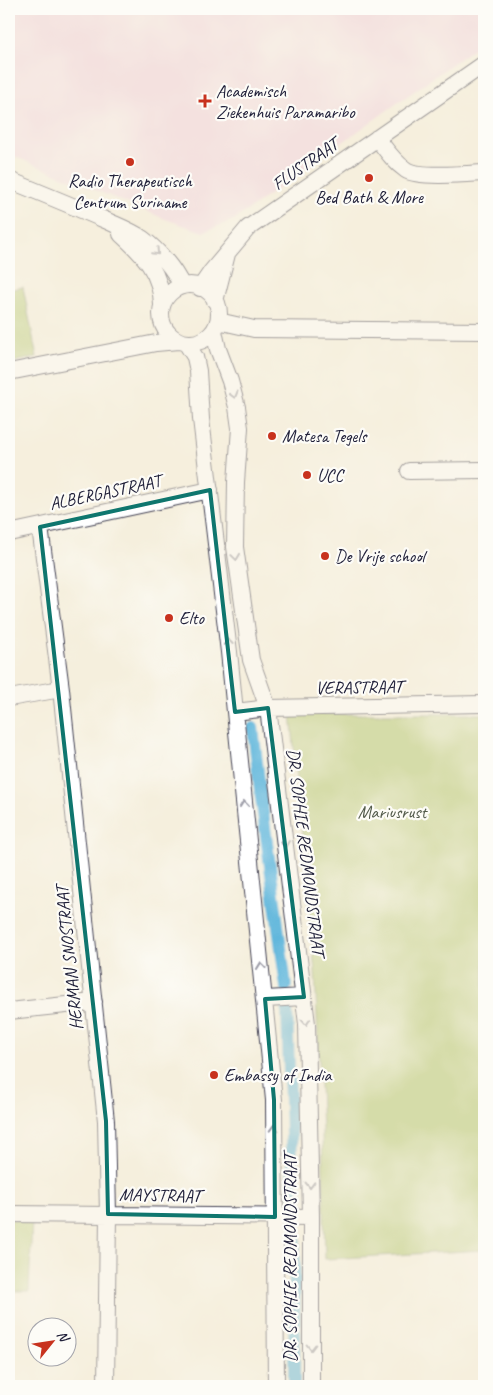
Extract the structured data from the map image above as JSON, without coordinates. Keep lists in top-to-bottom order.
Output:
{
  "streets": {
    "street": [
      "FLUSTRAAT",
      "ALBERGASTRAAT",
      "VERASTRAAT",
      "DR. SOPHIE REDMONDSTRAAT",
      "HERMAN SNOSTRAAT",
      "MAYSTRAAT"
    ]
  },
  "crossings": [
    ["FLUSTRAAT", "DR. SOPHIE REDMONDSTRAAT"],
    ["ALBERGASTRAAT", "DR. SOPHIE REDMONDSTRAAT"],
    ["ALBERGASTRAAT", "HERMAN SNOSTRAAT"],
    ["VERASTRAAT", "DR. SOPHIE REDMONDSTRAAT"],
    ["DR. SOPHIE REDMONDSTRAAT", "MAYSTRAAT"],
    ["HERMAN SNOSTRAAT", "MAYSTRAAT"]
  ],
  "parks": ["Mariusrust"],
  "places": {
    "health": ["Academisch Ziekenhuis Paramaribo"],
    "other": [
      "Radio Therapeutisch Centrum Suriname",
      "Bed Bath & More",
      "Matesa Tegels",
      "UCC",
      "De Vrije school",
      "Elto",
      "Embassy of India"
    ]
  },
  "north": "top right"
}
